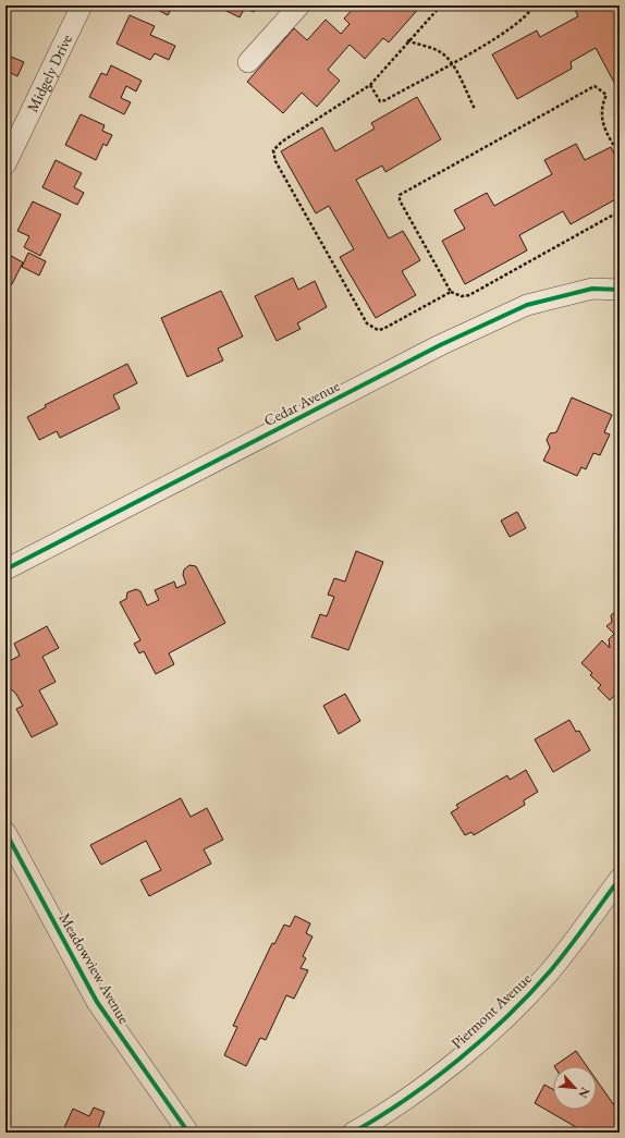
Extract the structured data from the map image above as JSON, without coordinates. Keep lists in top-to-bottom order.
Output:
{
  "streets": {
    "street": [
      "Midgely Drive",
      "Cedar Avenue",
      "Meadowview Avenue",
      "Piermont Avenue"
    ]
  },
  "north": "bottom right"
}
